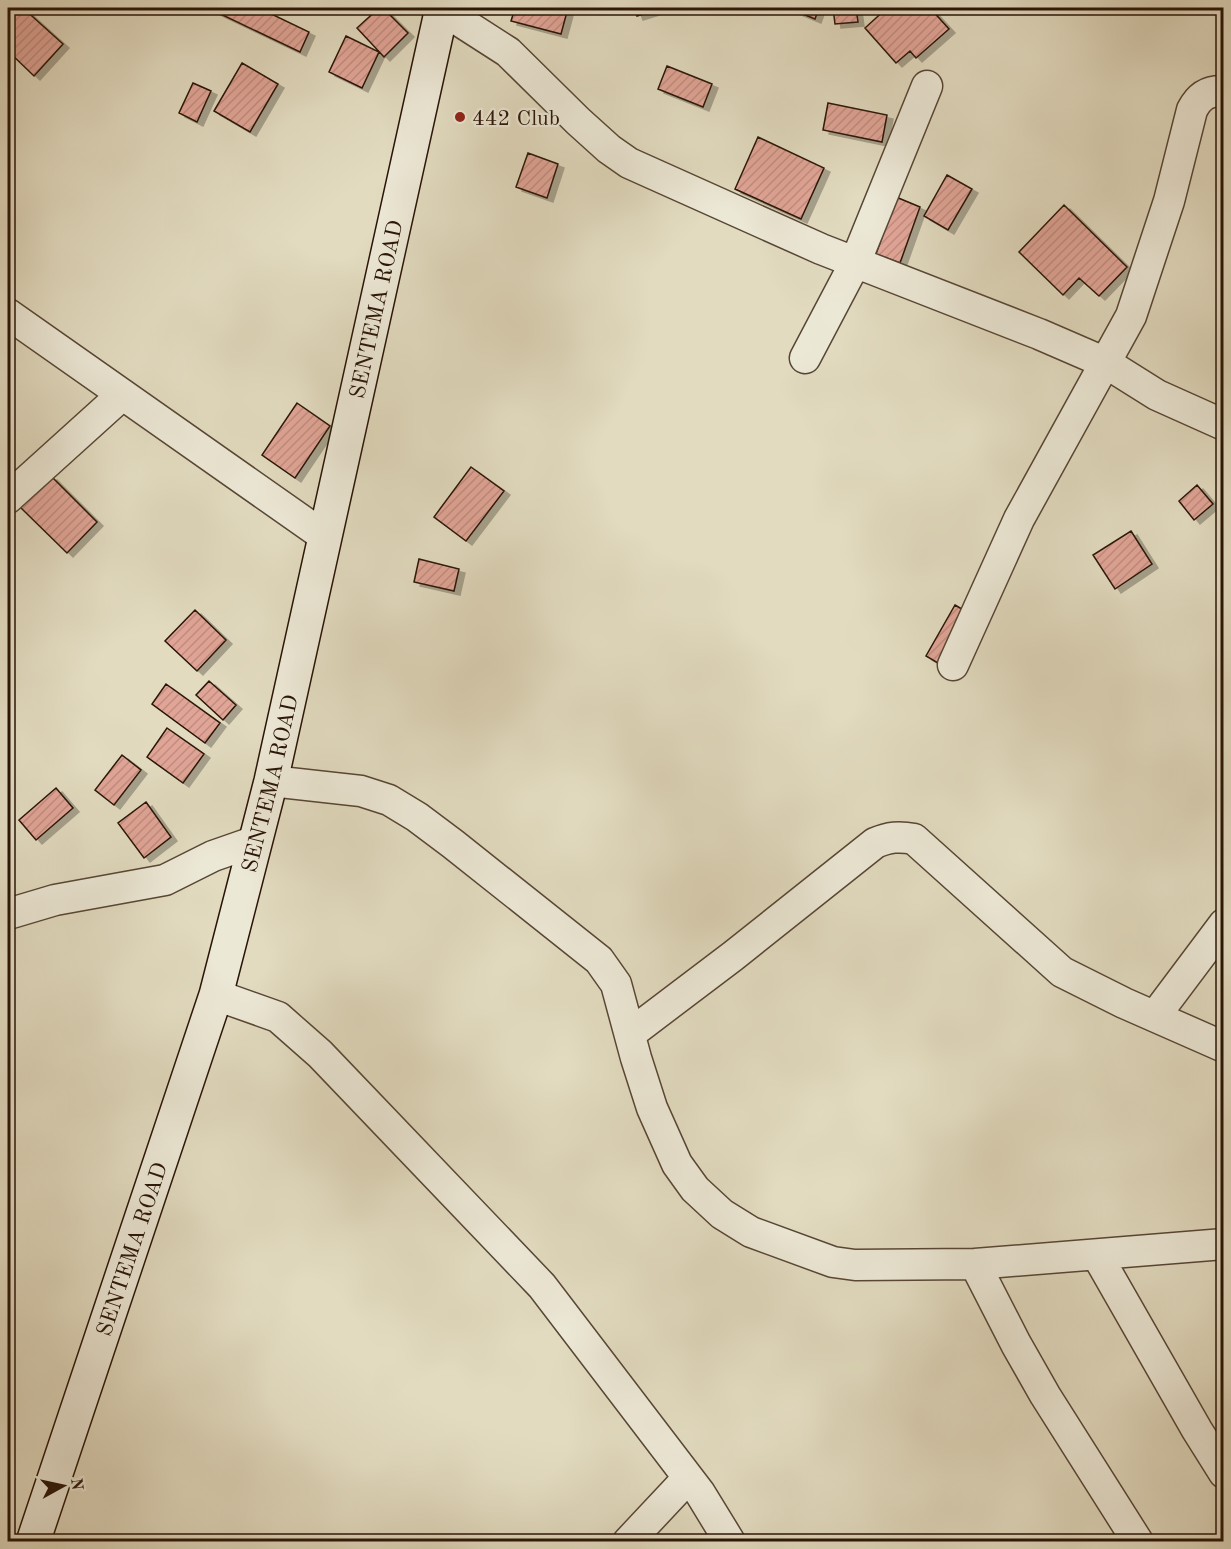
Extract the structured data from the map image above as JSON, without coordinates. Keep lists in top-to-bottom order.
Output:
{
  "streets": {
    "main road": ["SENTEMA ROAD"]
  },
  "places": ["442 Club"],
  "north": "right"
}
